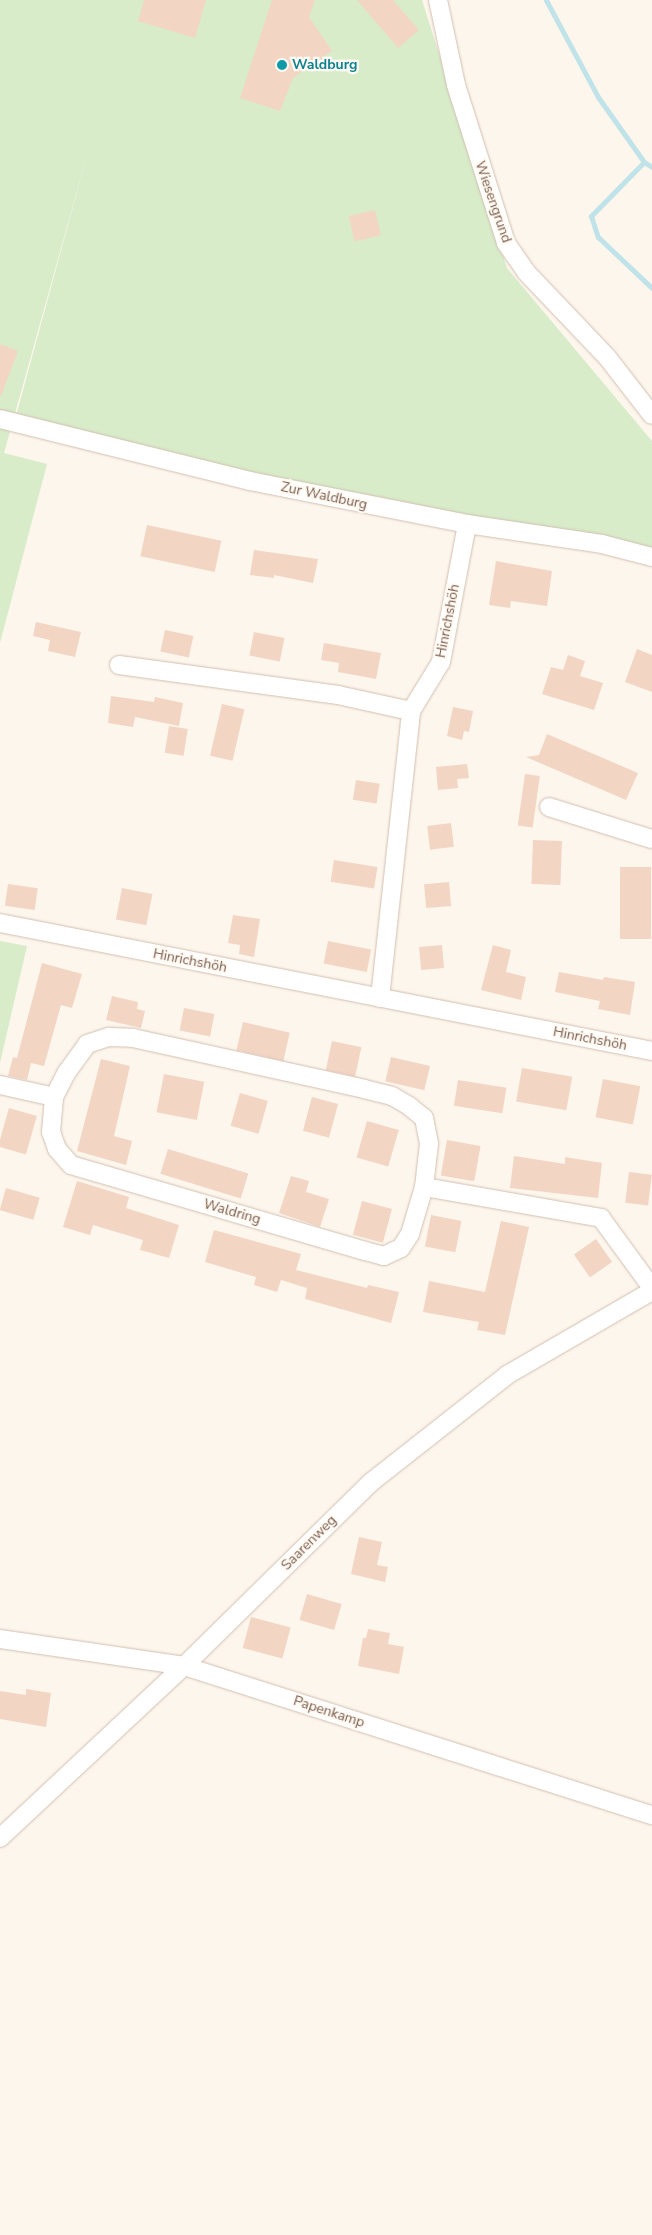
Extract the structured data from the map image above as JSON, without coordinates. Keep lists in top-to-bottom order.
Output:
{
  "streets": {
    "street": [
      "Wiesengrund",
      "Zur Waldburg",
      "Hinrichshöh",
      "Waldring",
      "Saarenweg",
      "Papenkamp"
    ]
  },
  "crossings": [
    ["Zur Waldburg", "Hinrichshöh"],
    ["Saarenweg", "Papenkamp"]
  ],
  "places": ["Waldburg"]
}
